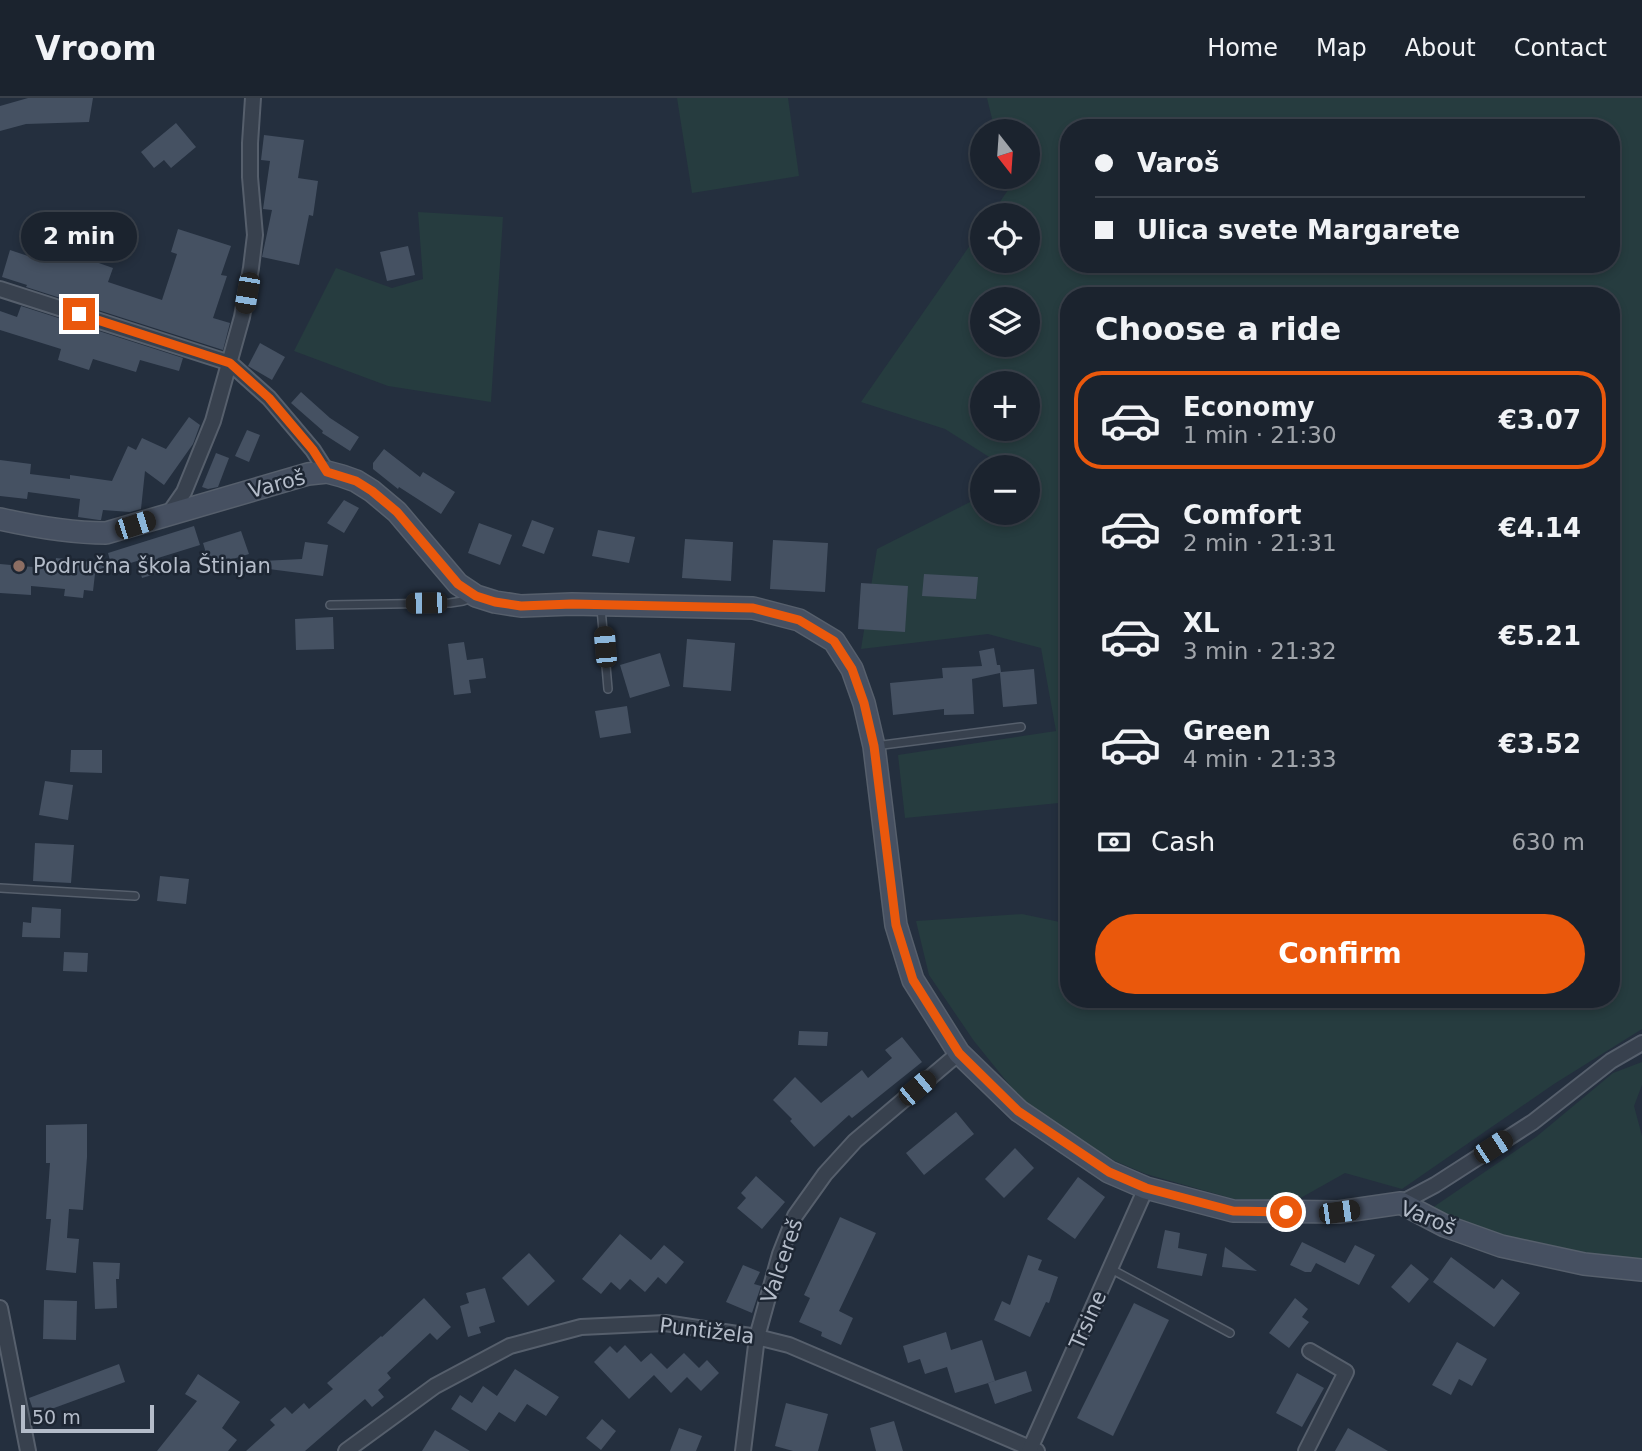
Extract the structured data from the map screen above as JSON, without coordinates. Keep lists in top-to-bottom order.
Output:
{
  "streets": {
    "main road": ["Varoš"],
    "street": ["Valcereš", "Trsine", "Puntižela"]
  },
  "crossings": [
    ["Varoš", "Valcereš"],
    ["Varoš", "Trsine"],
    ["Valcereš", "Puntižela"],
    ["Trsine", "Puntižela"]
  ],
  "places": ["Područna škola Štinjan"],
  "scale_bar": "50 m",
  "north": "bottom",
  "page": {
    "header": "Vroom",
    "nav": [
      "Home",
      "Map",
      "About",
      "Contact"
    ],
    "map_buttons": ["+", "−"],
    "banner": ["Varoš", "Ulica svete Margarete"],
    "bubble": "2 min",
    "heading": "Choose a ride",
    "list": [
      {
        "name": "Economy",
        "note": "1 min · 21:30",
        "value": "€3.07"
      },
      {
        "name": "Comfort",
        "note": "2 min · 21:31",
        "value": "€4.14"
      },
      {
        "name": "XL",
        "note": "3 min · 21:32",
        "value": "€5.21"
      },
      {
        "name": "Green",
        "note": "4 min · 21:33",
        "value": "€3.52"
      }
    ],
    "pay": ["Cash", "630 m"],
    "buttons": "Confirm",
    "scale": "50 m"
  }
}
